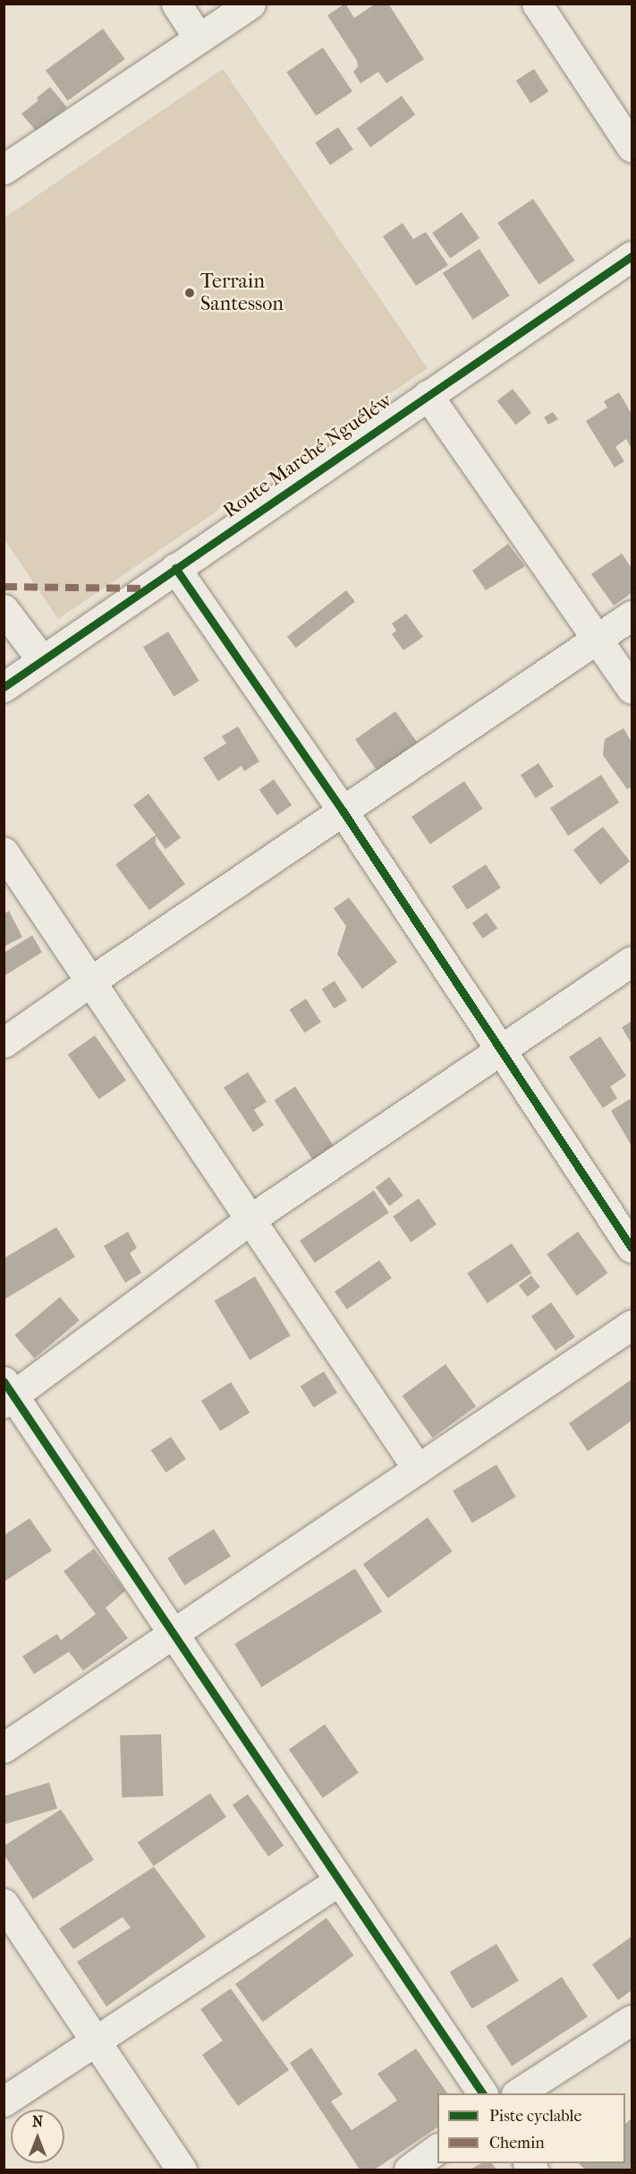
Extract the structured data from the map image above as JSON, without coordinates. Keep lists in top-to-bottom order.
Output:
{
  "streets": {
    "street": ["Route Marché Nguéléw"]
  },
  "places": ["Terrain Santesson"],
  "legend": ["Piste cyclable", "Chemin"],
  "north": "top"
}
